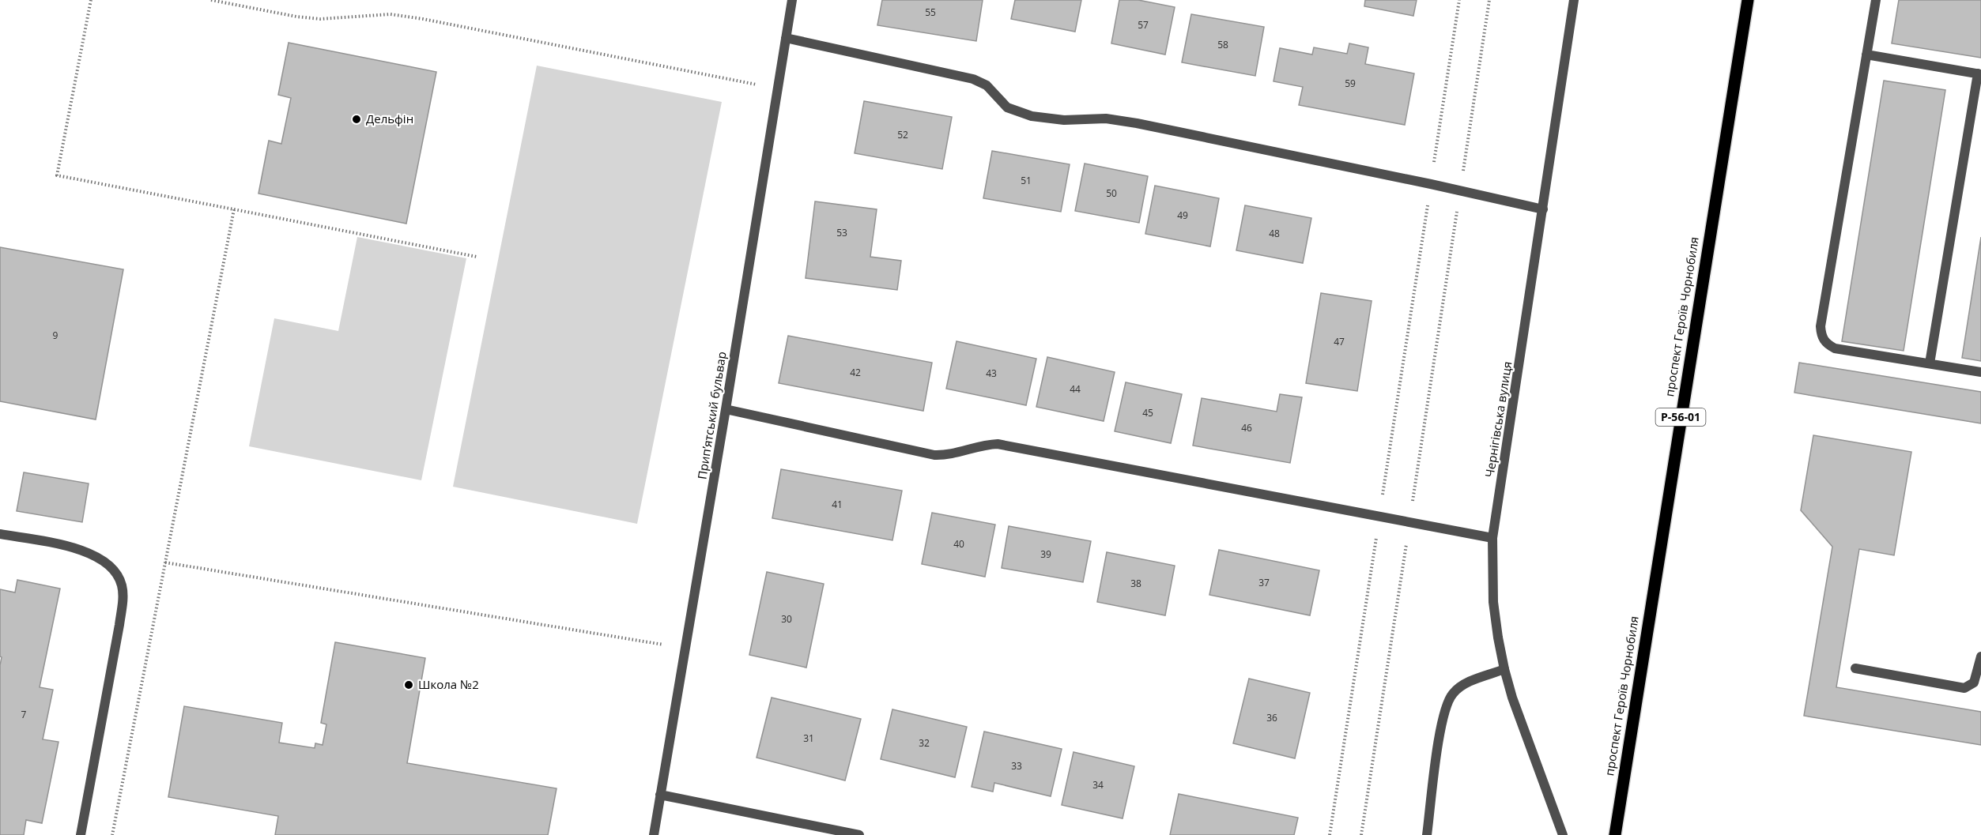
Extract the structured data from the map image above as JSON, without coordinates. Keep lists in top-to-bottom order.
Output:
{
  "streets": {
    "main road": ["проспект Героїв Чорнобиля", "Р-56-01"],
    "street": ["Припʼятський бульвар", "Чернігівська вулиця"]
  },
  "places": ["Дельфін", "Школа №2"],
  "house_numbers": [
    "55",
    "57",
    "58",
    "59",
    "52",
    "51",
    "50",
    "49",
    "53",
    "48",
    "9",
    "47",
    "42",
    "43",
    "44",
    "45",
    "46",
    "41",
    "40",
    "39",
    "37",
    "38",
    "30",
    "7",
    "36",
    "31",
    "32",
    "33",
    "34"
  ]
}
